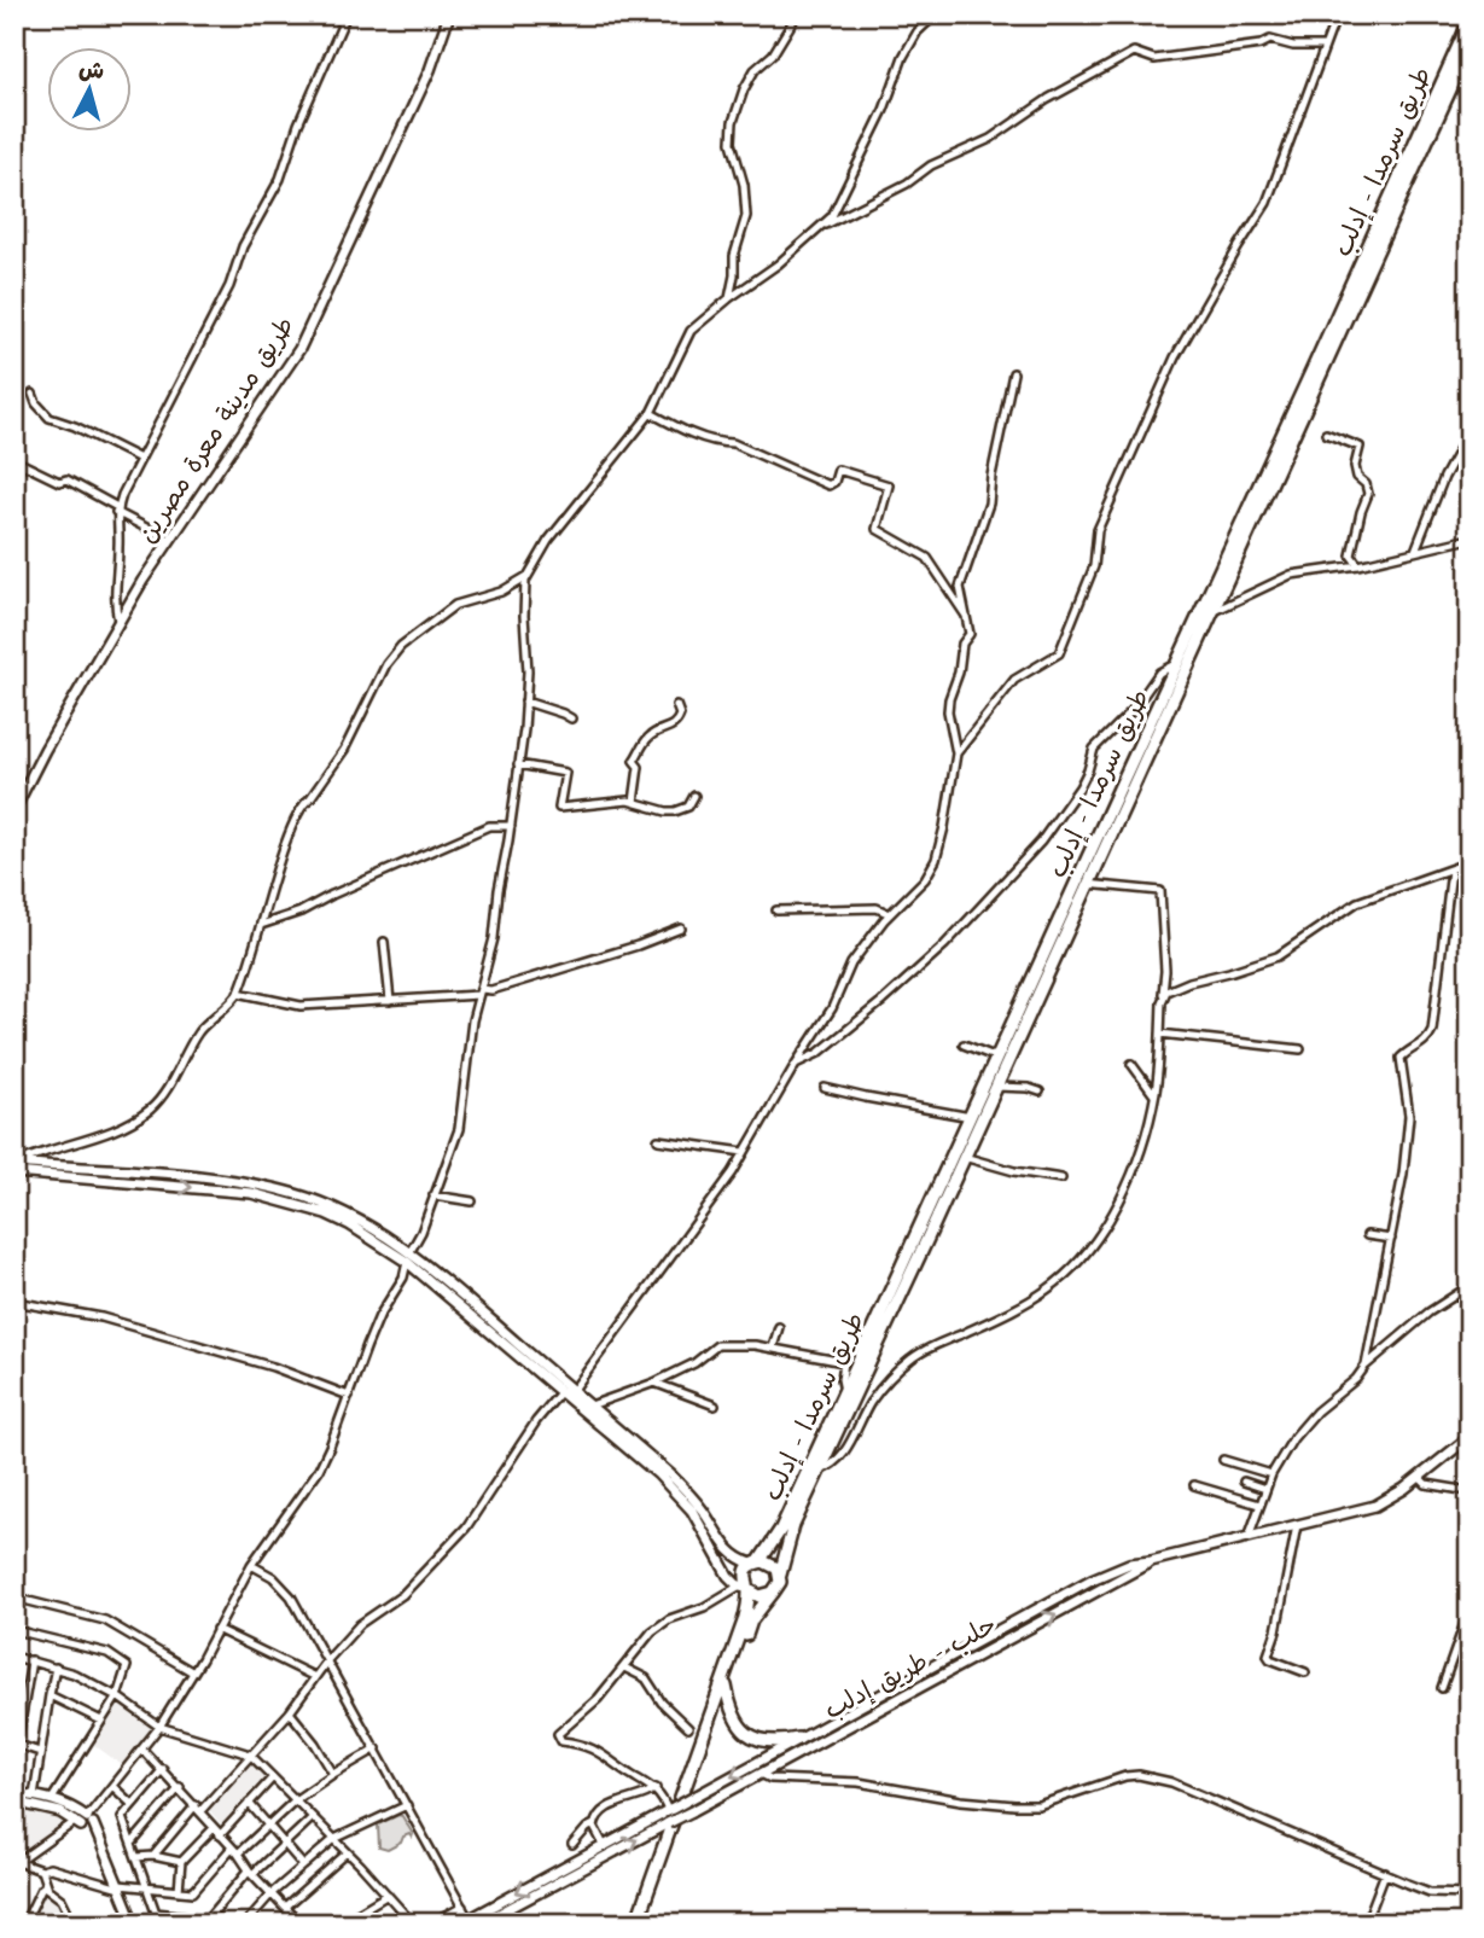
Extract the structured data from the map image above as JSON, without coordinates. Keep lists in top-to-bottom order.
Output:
{
  "streets": {
    "highway": ["طريق سرمدا - إدلب"],
    "main road": ["طريق مدينة معرة مصرين", "حلب - طريق إدلب"]
  },
  "north": "top"
}
